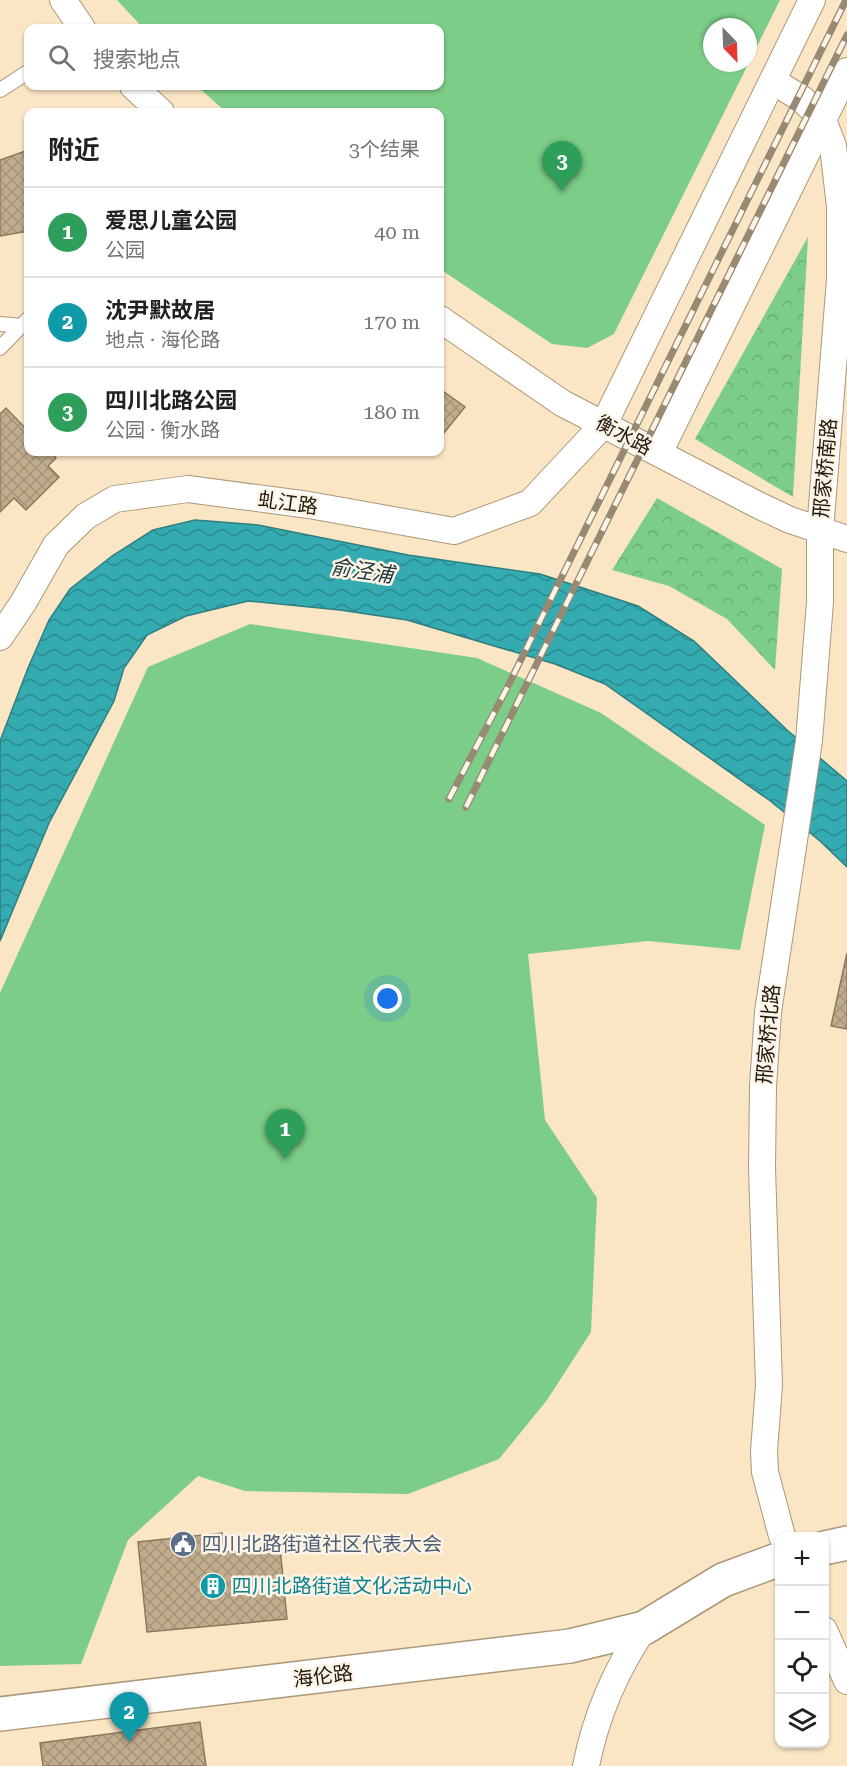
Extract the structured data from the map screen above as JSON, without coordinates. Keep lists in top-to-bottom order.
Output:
{
  "streets": {
    "street": [
      "衡水路",
      "邢家桥南路",
      "虬江路",
      "邢家桥北路",
      "海伦路"
    ]
  },
  "crossings": [
    ["衡水路", "邢家桥南路"],
    ["衡水路", "虬江路"],
    ["衡水路", "邢家桥北路"],
    ["邢家桥南路", "虬江路"],
    ["邢家桥南路", "邢家桥北路"]
  ],
  "water": ["俞泾浦"],
  "places": {
    "public building": ["四川北路街道社区代表大会"],
    "building": ["四川北路街道文化活动中心"]
  },
  "north": "bottom right",
  "page": {
    "search": "搜索地点",
    "heading": ["附近", "3个结果"],
    "pins": ["3", "1", "2"],
    "list": [
      {
        "mark": "1",
        "name": "爱思儿童公园",
        "note": "公园",
        "value": "40 m"
      },
      {
        "mark": "2",
        "name": "沈尹默故居",
        "note": "地点 · 海伦路",
        "value": "170 m"
      },
      {
        "mark": "3",
        "name": "四川北路公园",
        "note": "公园 · 衡水路",
        "value": "180 m"
      }
    ],
    "map_buttons": ["+", "−"]
  }
}
